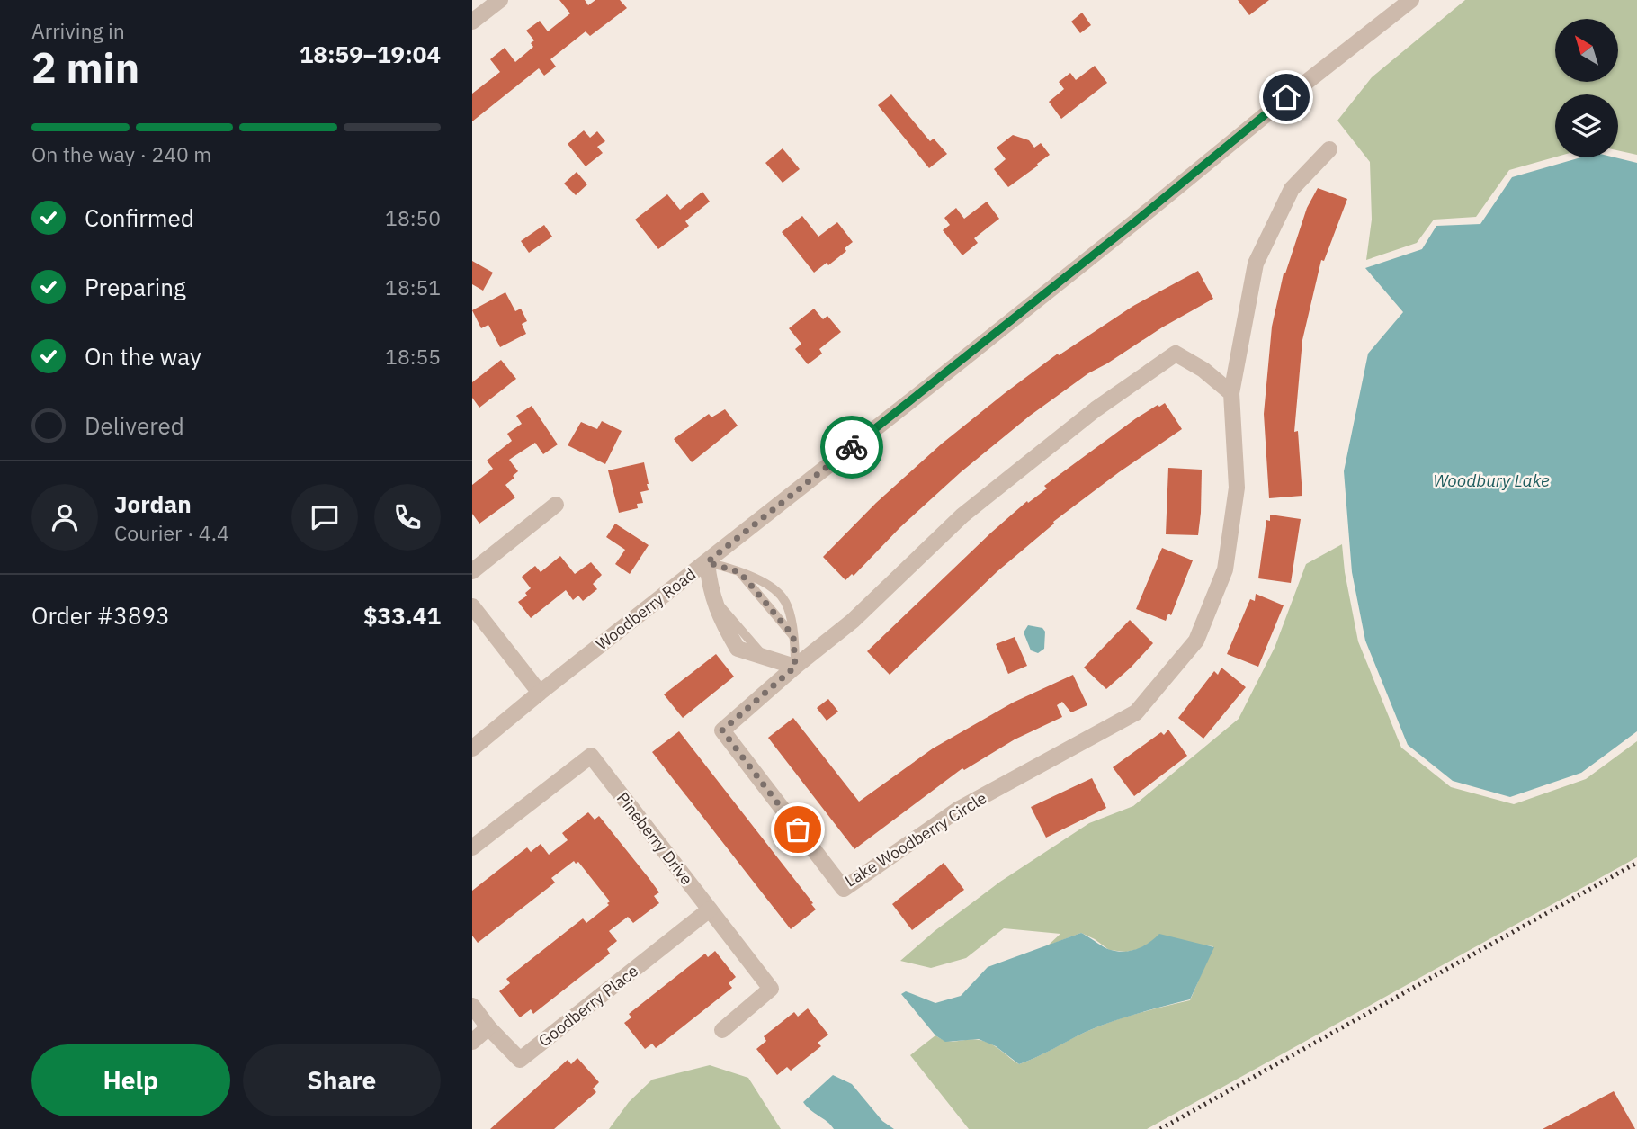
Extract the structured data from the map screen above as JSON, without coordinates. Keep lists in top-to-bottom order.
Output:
{
  "streets": {
    "street": [
      "Woodberry Road",
      "Pineberry Drive",
      "Lake Woodberry Circle",
      "Goodberry Place"
    ]
  },
  "crossings": [
    ["Pineberry Drive", "Goodberry Place"]
  ],
  "water": ["Woodbury Lake"],
  "north": "top left",
  "page": {
    "heading": ["2 min", "Arriving in", "18:59–19:04"],
    "panel": [
      "Jordan",
      "Courier · 4.4",
      "Order #3893",
      "$33.41"
    ],
    "bar": "On the way · 240 m",
    "list": [
      ["Confirmed", "18:50"],
      ["Preparing", "18:51"],
      ["On the way", "18:55"],
      "Delivered"
    ],
    "buttons": ["Help", "Share"]
  }
}
